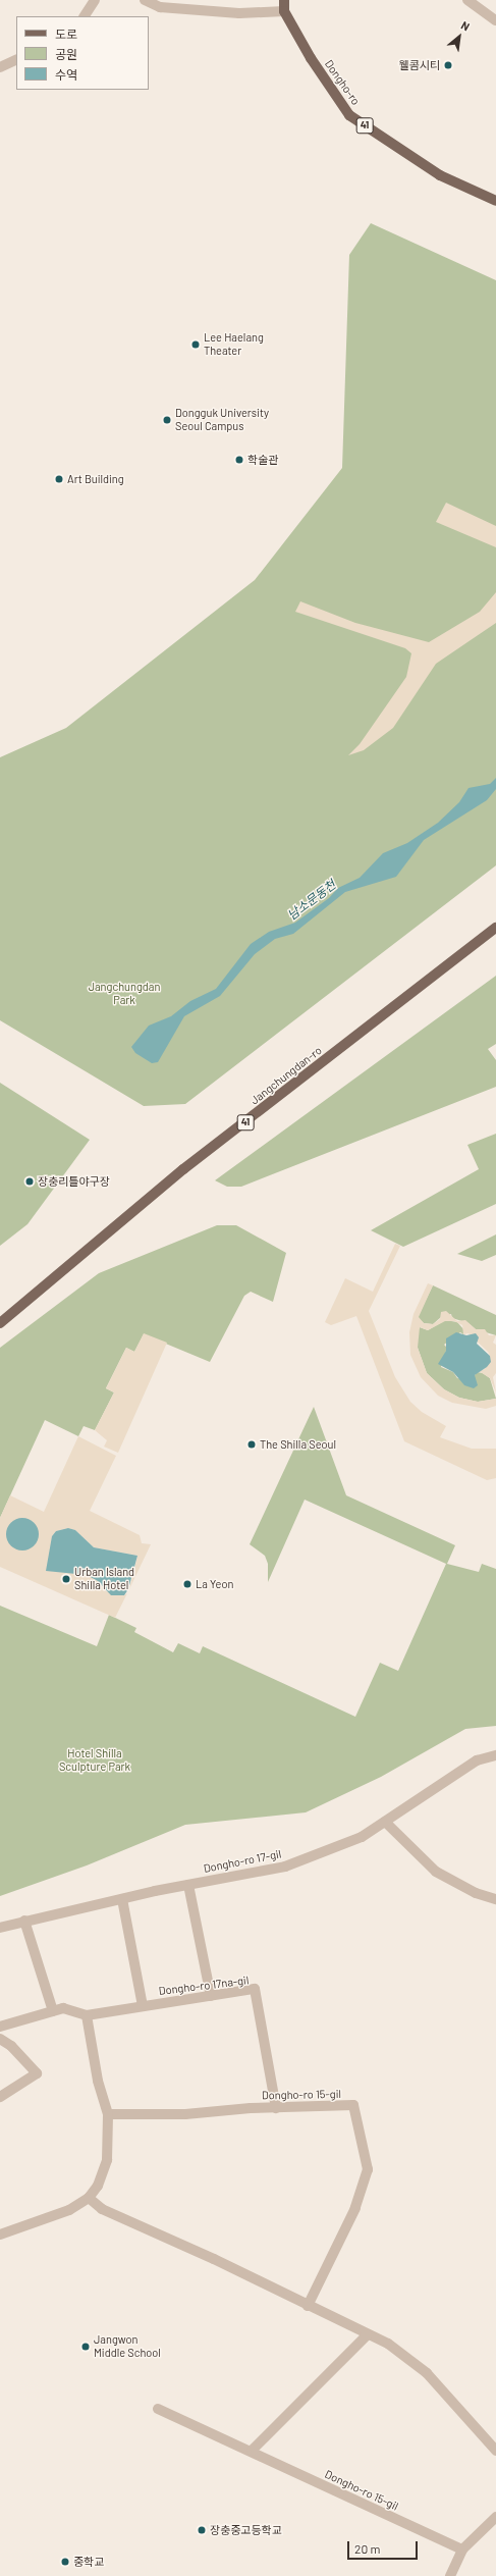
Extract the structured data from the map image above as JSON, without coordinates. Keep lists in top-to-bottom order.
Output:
{
  "streets": {
    "main road": ["Dongho-ro", "41", "Jangchungdan-ro"],
    "street": ["Dongho-ro 17-gil", "Dongho-ro 17na-gil", "Dongho-ro 15-gil"]
  },
  "crossings": [
    ["Dongho-ro 17na-gil", "Dongho-ro 15-gil"]
  ],
  "water": ["남소문동천"],
  "parks": ["Jangchungdan Park", "Hotel Shilla Sculpture Park"],
  "places": [
    "웰콤시티",
    "Lee Haelang Theater",
    "Dongguk University Seoul Campus",
    "학술관",
    "Art Building",
    "장충리틀야구장",
    "The Shilla Seoul",
    "Urban Island Shilla Hotel",
    "La Yeon",
    "Jangwon Middle School",
    "장충중고등학교",
    "중학교"
  ],
  "legend": ["도로", "공원", "수역"],
  "scale_bar": "20 m",
  "north": "top right"
}
